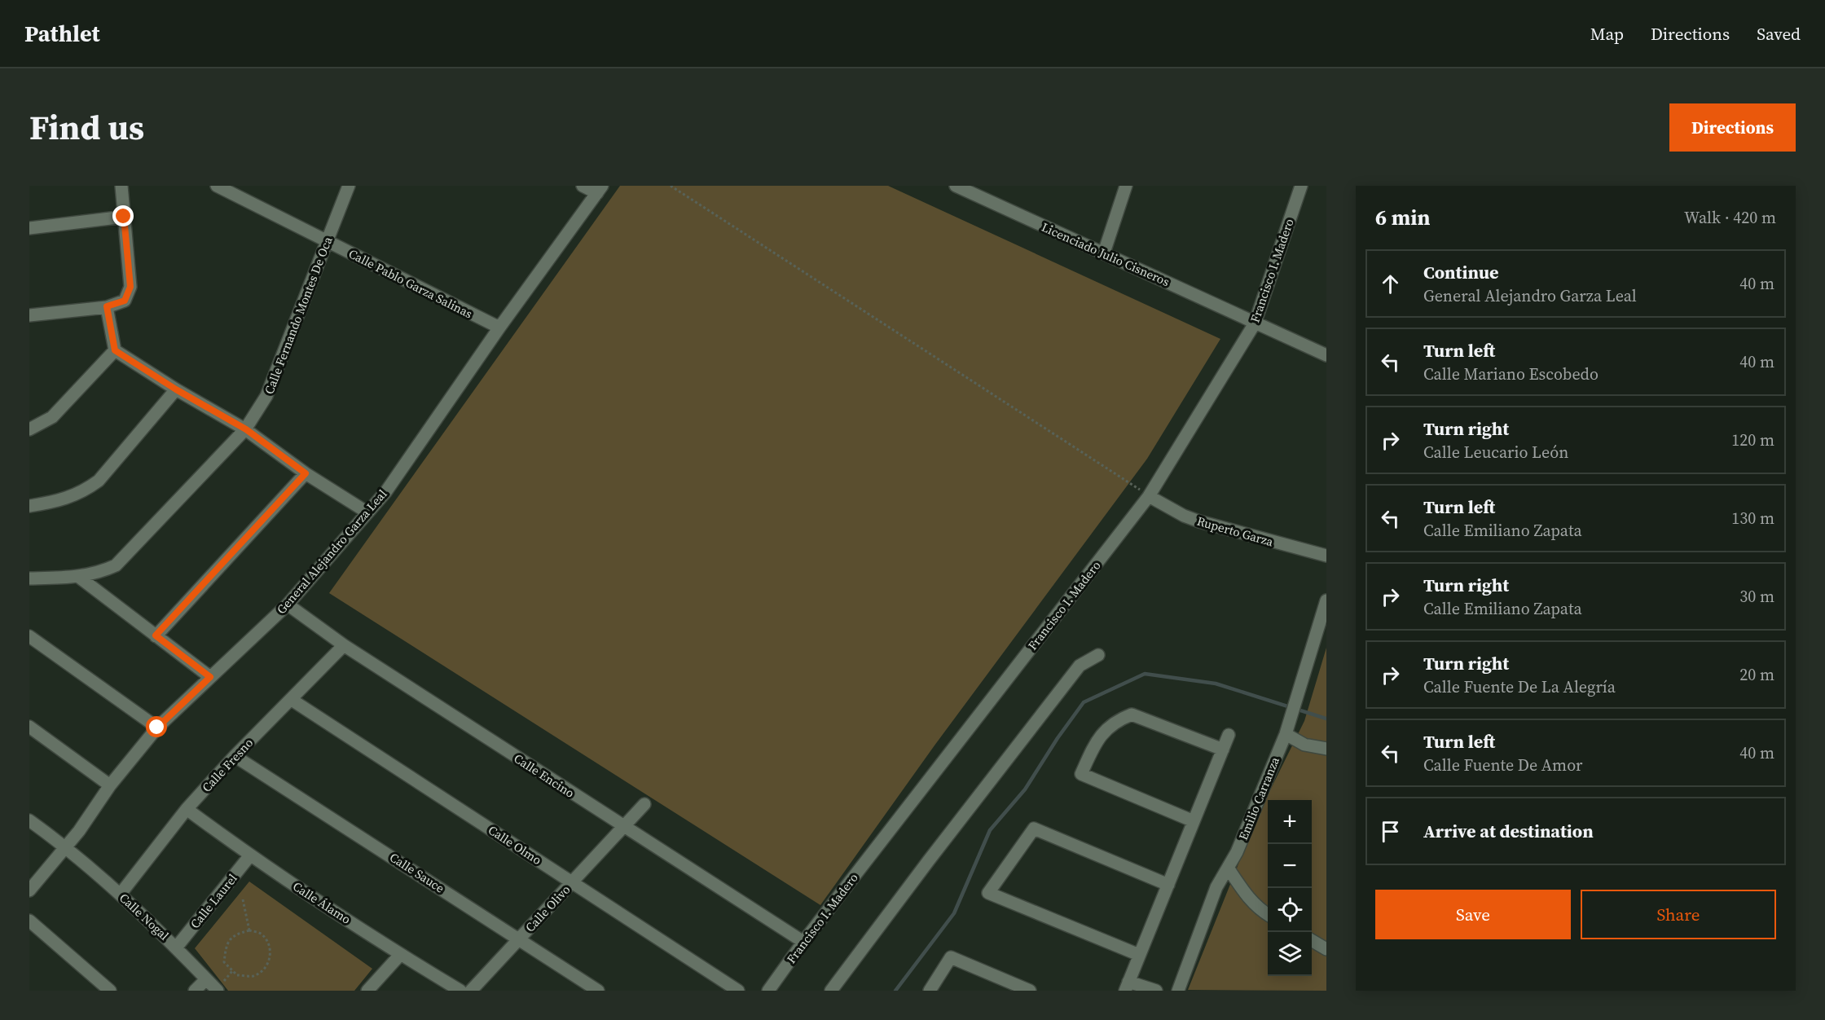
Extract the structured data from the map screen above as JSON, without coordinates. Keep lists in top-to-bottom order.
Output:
{
  "streets": {
    "street": [
      "Licenciado Julio Cisneros",
      "Francisco I. Madero",
      "Calle Pablo Garza Salinas",
      "Calle Fernando Montes De Oca",
      "Ruperto Garza",
      "General Alejandro Garza Leal",
      "Calle Fresno",
      "Calle Encino",
      "Emilio Carranza",
      "Calle Olmo",
      "Calle Sauce",
      "Calle Laurel",
      "Calle Álamo",
      "Calle Olivo",
      "Calle Nogal"
    ]
  },
  "crossings": [
    ["Licenciado Julio Cisneros", "Francisco I. Madero"],
    ["Francisco I. Madero", "Ruperto Garza"],
    ["Francisco I. Madero", "Calle Encino"],
    ["Calle Pablo Garza Salinas", "Calle Fernando Montes De Oca"],
    ["Calle Pablo Garza Salinas", "General Alejandro Garza Leal"],
    ["General Alejandro Garza Leal", "Calle Encino"],
    ["General Alejandro Garza Leal", "Calle Nogal"],
    ["Calle Fresno", "Calle Encino"],
    ["Calle Fresno", "Calle Olmo"],
    ["Calle Fresno", "Calle Sauce"],
    ["Calle Fresno", "Calle Álamo"],
    ["Calle Fresno", "Calle Nogal"],
    ["Calle Encino", "Calle Olivo"],
    ["Calle Olmo", "Calle Olivo"],
    ["Calle Sauce", "Calle Olivo"],
    ["Calle Laurel", "Calle Álamo"],
    ["Calle Laurel", "Calle Nogal"]
  ],
  "page": {
    "header": "Pathlet",
    "nav": ["Map", "Directions", "Saved"],
    "title": "Find us",
    "buttons": [
      "Directions",
      ["Save", "Share"]
    ],
    "heading": ["6 min", "Walk · 420 m"],
    "list": [
      ["Continue", "General Alejandro Garza Leal", "40 m"],
      ["Turn left", "Calle Mariano Escobedo", "40 m"],
      ["Turn right", "Calle Leucario León", "120 m"],
      ["Turn left", "Calle Emiliano Zapata", "130 m"],
      ["Turn right", "Calle Emiliano Zapata", "30 m"],
      ["Turn right", "Calle Fuente De La Alegría", "20 m"],
      ["Turn left", "Calle Fuente De Amor", "40 m"],
      "Arrive at destination"
    ],
    "map_buttons": ["+", "−"]
  }
}
